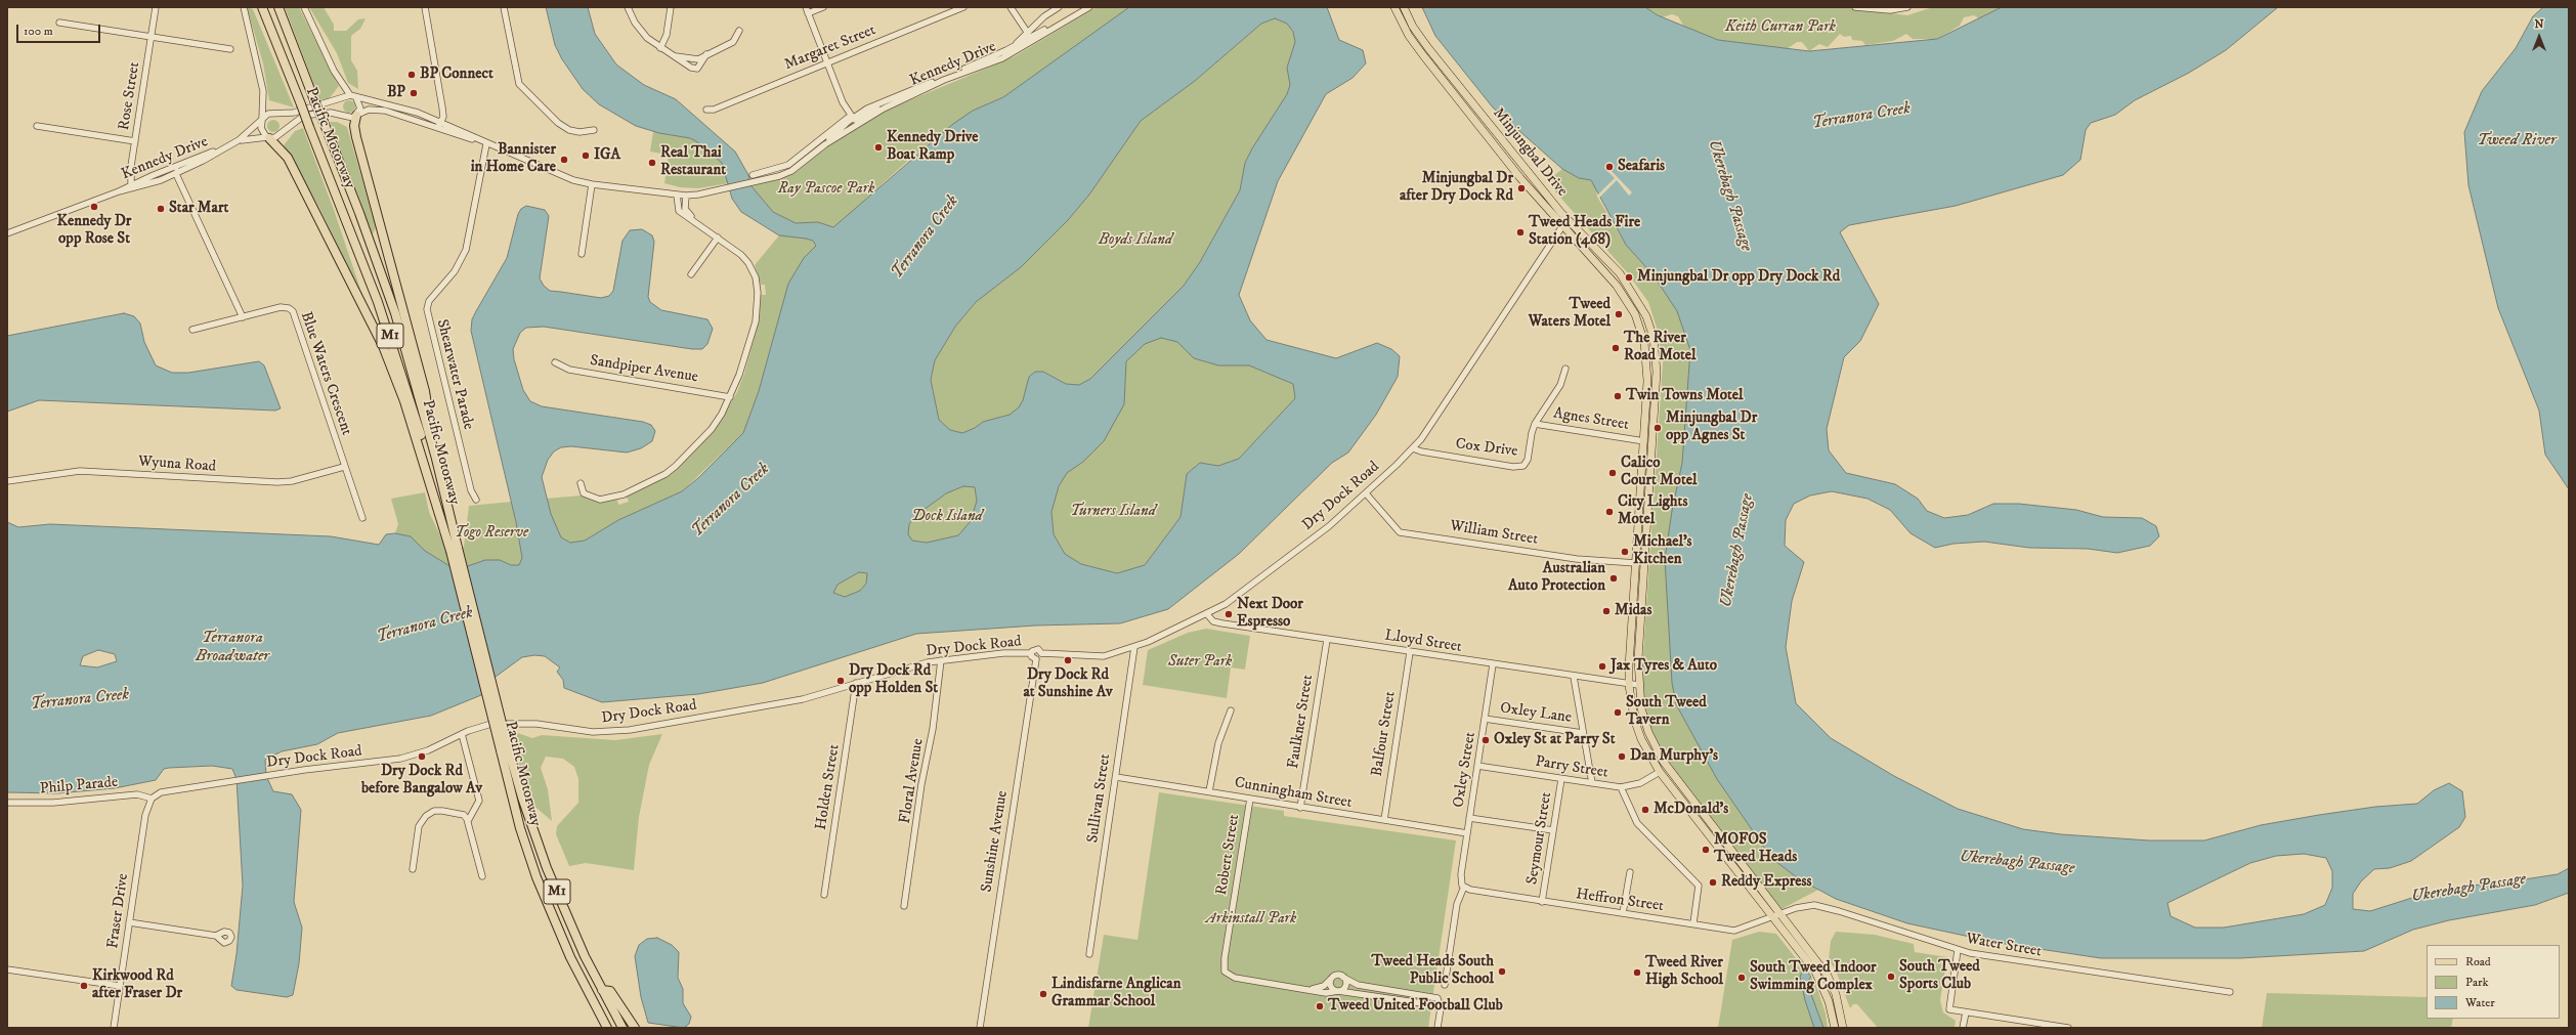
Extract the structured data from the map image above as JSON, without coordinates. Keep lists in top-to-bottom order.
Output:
{
  "streets": {
    "highway": ["Pacific Motorway", "M1"],
    "main road": ["Minjungbal Drive"],
    "street": [
      "Margaret Street",
      "Kennedy Drive",
      "Rose Street",
      "Sandpiper Avenue",
      "Blue Waters Crescent",
      "Shearwater Parade",
      "Agnes Street",
      "Cox Drive",
      "Wyuna Road",
      "Dry Dock Road",
      "William Street",
      "Lloyd Street",
      "Oxley Lane",
      "Faulkner Street",
      "Balfour Street",
      "Parry Street",
      "Oxley Street",
      "Floral Avenue",
      "Philp Parade",
      "Holden Street",
      "Cunningham Street",
      "Sullivan Street",
      "Seymour Street",
      "Sunshine Avenue",
      "Robert Street",
      "Heffron Street",
      "Fraser Drive",
      "Water Street"
    ]
  },
  "crossings": [
    ["Kennedy Drive", "Rose Street"],
    ["Kennedy Drive", "Shearwater Parade"],
    ["Minjungbal Drive", "Agnes Street"],
    ["Minjungbal Drive", "Dry Dock Road"],
    ["Minjungbal Drive", "William Street"],
    ["Minjungbal Drive", "Lloyd Street"],
    ["Minjungbal Drive", "Parry Street"],
    ["Minjungbal Drive", "Heffron Street"],
    ["Minjungbal Drive", "Water Street"],
    ["Blue Waters Crescent", "Wyuna Road"],
    ["Agnes Street", "Cox Drive"],
    ["Cox Drive", "Dry Dock Road"],
    ["Dry Dock Road", "William Street"],
    ["Dry Dock Road", "Lloyd Street"],
    ["Dry Dock Road", "Floral Avenue"],
    ["Dry Dock Road", "Philp Parade"],
    ["Dry Dock Road", "Holden Street"],
    ["Dry Dock Road", "Sullivan Street"],
    ["Dry Dock Road", "Fraser Drive"],
    ["Lloyd Street", "Faulkner Street"],
    ["Lloyd Street", "Balfour Street"],
    ["Lloyd Street", "Oxley Street"],
    ["Oxley Lane", "Oxley Street"],
    ["Faulkner Street", "Cunningham Street"],
    ["Balfour Street", "Cunningham Street"],
    ["Parry Street", "Oxley Street"],
    ["Parry Street", "Seymour Street"],
    ["Oxley Street", "Cunningham Street"],
    ["Oxley Street", "Heffron Street"],
    ["Philp Parade", "Fraser Drive"],
    ["Cunningham Street", "Sullivan Street"],
    ["Cunningham Street", "Robert Street"],
    ["Seymour Street", "Heffron Street"],
    ["Heffron Street", "Water Street"]
  ],
  "water": [
    "Terranora Creek",
    "Tweed River",
    "Ukerebagh Passage",
    "Terranora Broadwater"
  ],
  "parks": [
    "Keith Curran Park",
    "Ray Pascoe Park",
    "Boyds Island",
    "Turners Island",
    "Dock Island",
    "Togo Reserve",
    "Suter Park",
    "Arkinstall Park"
  ],
  "places": [
    "BP Connect",
    "BP",
    "Kennedy Drive Boat Ramp",
    "IGA",
    "Bannister in Home Care",
    "Real Thai Restaurant",
    "Seafaris",
    "Minjungbal Dr after Dry Dock Rd",
    "Kennedy Dr opp Rose St",
    "Star Mart",
    "Tweed Heads Fire Station (468)",
    "Minjungbal Dr opp Dry Dock Rd",
    "Tweed Waters Motel",
    "The River Road Motel",
    "Twin Towns Motel",
    "Minjungbal Dr opp Agnes St",
    "Calico Court Motel",
    "City Lights Motel",
    "Michael's Kitchen",
    "Australian Auto Protection",
    "Midas",
    "Next Door Espresso",
    "Dry Dock Rd at Sunshine Av",
    "Jax Tyres & Auto",
    "Dry Dock Rd opp Holden St",
    "South Tweed Tavern",
    "Oxley St at Parry St",
    "Dry Dock Rd before Bangalow Av",
    "Dan Murphy's",
    "McDonald's",
    "MOFOS Tweed Heads",
    "Reddy Express",
    "Tweed Heads South Public School",
    "Tweed River High School",
    "South Tweed Sports Club",
    "South Tweed Indoor Swimming Complex",
    "Kirkwood Rd after Fraser Dr",
    "Lindisfarne Anglican Grammar School",
    "Tweed United Football Club"
  ],
  "legend": ["Road", "Park", "Water"],
  "scale_bar": "100 m",
  "north": "top"
}
